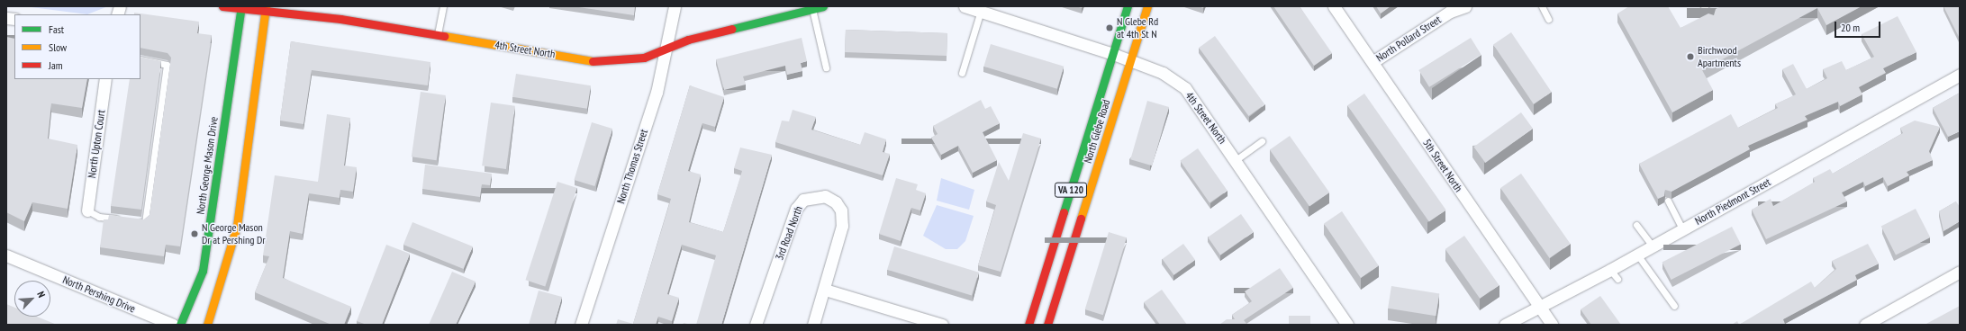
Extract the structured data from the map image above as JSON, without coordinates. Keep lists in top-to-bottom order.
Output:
{
  "streets": {
    "main road": [
      "4th Street North",
      "North Glebe Road",
      "North George Mason Drive",
      "VA 120"
    ],
    "street": [
      "North Pollard Street",
      "North Upton Court",
      "5th Street North",
      "North Thomas Street",
      "North Piedmont Street",
      "3rd Road North",
      "North Pershing Drive"
    ]
  },
  "crossings": [
    ["North Pollard Street", "5th Street North"],
    ["4th Street North", "North Glebe Road"],
    ["4th Street North", "North George Mason Drive"],
    ["4th Street North", "North Thomas Street"],
    ["5th Street North", "North Piedmont Street"]
  ],
  "places": ["N Glebe Rd at 4th St N", "Birchwood Apartments", "N George Mason Dr at Pershing Dr"],
  "legend": ["Fast", "Slow", "Jam"],
  "scale_bar": "20 m",
  "north": "top right"
}
